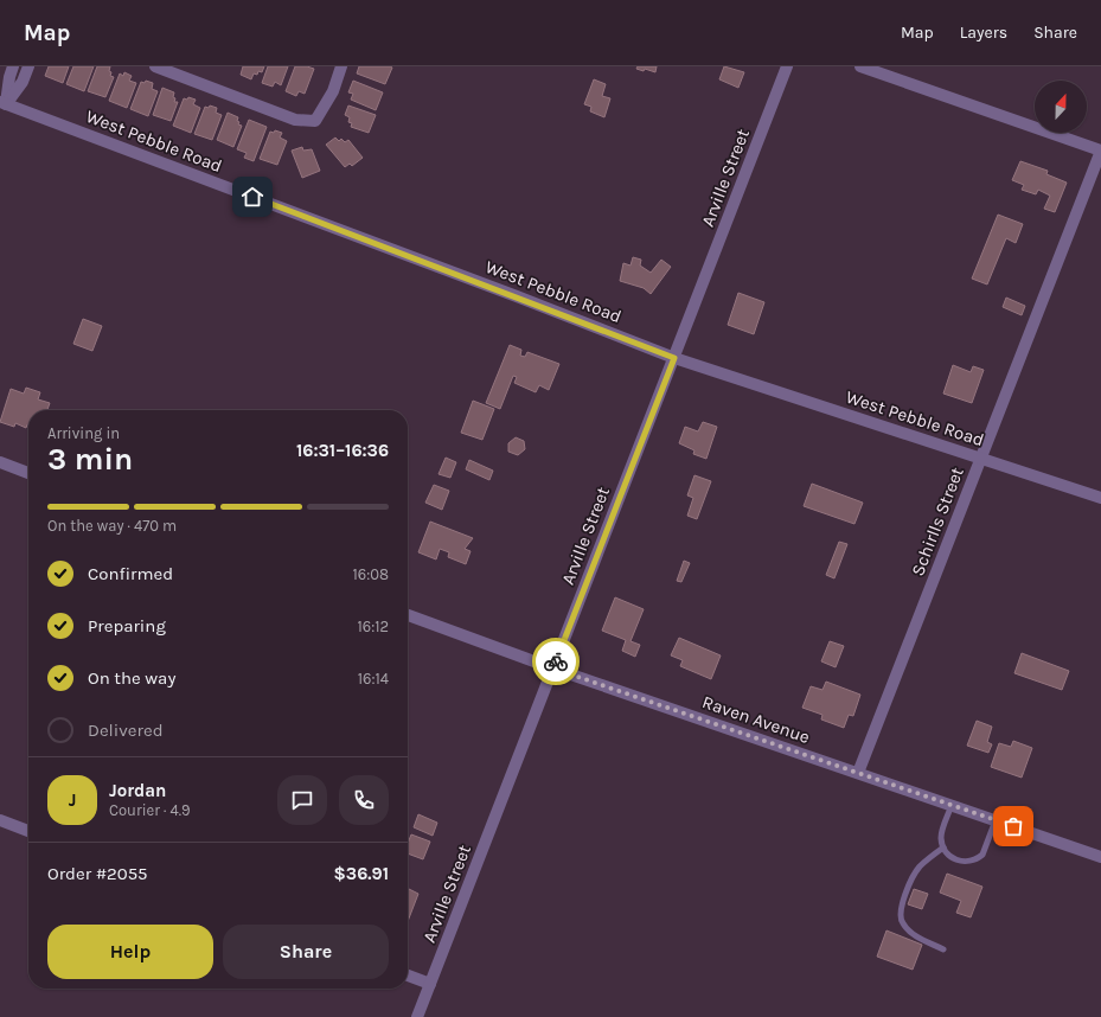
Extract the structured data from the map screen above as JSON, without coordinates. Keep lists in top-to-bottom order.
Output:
{
  "streets": {
    "street": [
      "West Pebble Road",
      "Arville Street",
      "Schirlls Street",
      "Raven Avenue"
    ]
  },
  "crossings": [
    ["West Pebble Road", "Arville Street"],
    ["West Pebble Road", "Schirlls Street"],
    ["Arville Street", "Raven Avenue"],
    ["Schirlls Street", "Raven Avenue"]
  ],
  "north": "top",
  "page": {
    "header": "Map",
    "nav": ["Map", "Layers", "Share"],
    "heading": ["3 min", "Arriving in", "16:31–16:36"],
    "panel": [
      "Jordan",
      "Courier · 4.9",
      "Order #2055",
      "$36.91"
    ],
    "bar": "On the way · 470 m",
    "list": [
      ["Confirmed", "16:08"],
      ["Preparing", "16:12"],
      ["On the way", "16:14"],
      "Delivered"
    ],
    "round": "J",
    "buttons": ["Help", "Share"]
  }
}
